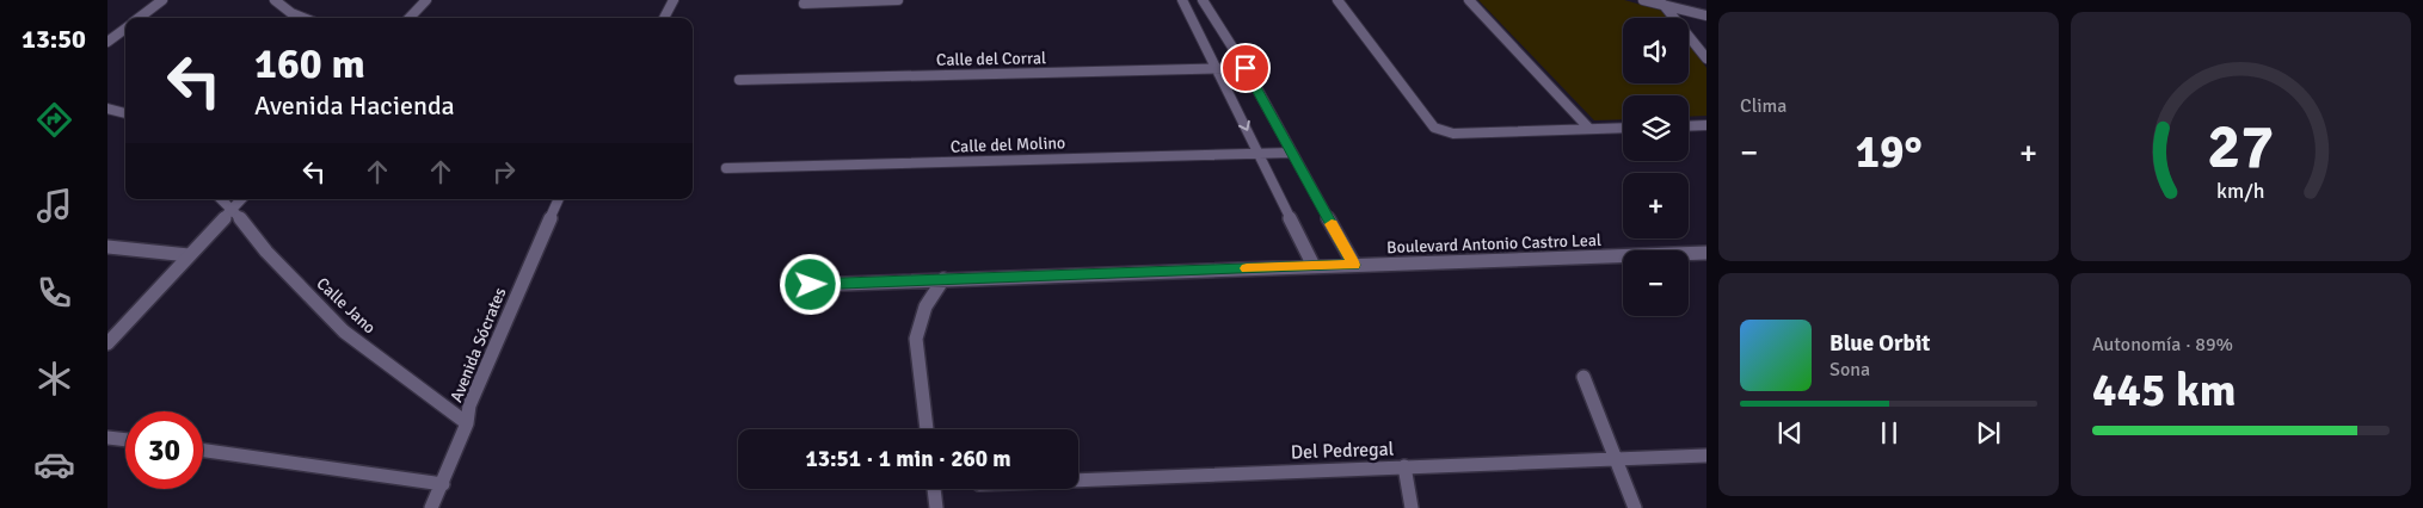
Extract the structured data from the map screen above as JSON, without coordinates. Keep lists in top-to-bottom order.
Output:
{
  "streets": {
    "street": [
      "Calle del Corral",
      "Calle del Molino",
      "Boulevard Antonio Castro Leal",
      "Calle Jano",
      "Avenida Sócrates",
      "Del Pedregal"
    ]
  },
  "crossings": [
    ["Calle Jano", "Avenida Sócrates"]
  ],
  "page": {
    "tabs": "13:50",
    "tile": [
      "Clima",
      ["Autonomía · 89%", "445 km"]
    ],
    "map_buttons": ["+", "−"],
    "turn": ["160 m", "Avenida Hacienda"],
    "heat": ["−", "19°", "+"],
    "song": ["Blue Orbit", "Sona"],
    "limit": "30",
    "trip": "13:51 · 1 min · 260 m",
    "gauge": ["27", "km/h"]
  }
}
